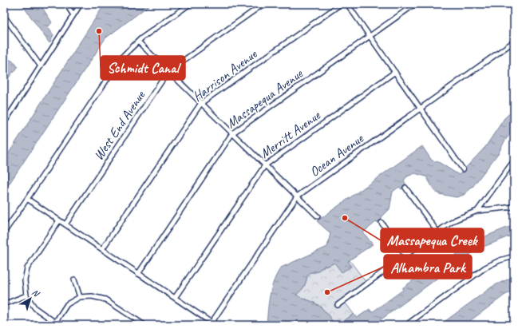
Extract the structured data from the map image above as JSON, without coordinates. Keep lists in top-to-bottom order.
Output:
{
  "streets": {
    "street": [
      "Harrison Avenue",
      "Massapequa Avenue",
      "West End Avenue",
      "Merritt Avenue",
      "Ocean Avenue"
    ]
  },
  "places": ["Schmidt Canal", "Massapequa Creek", "Alhambra Park"],
  "north": "top right"
}
